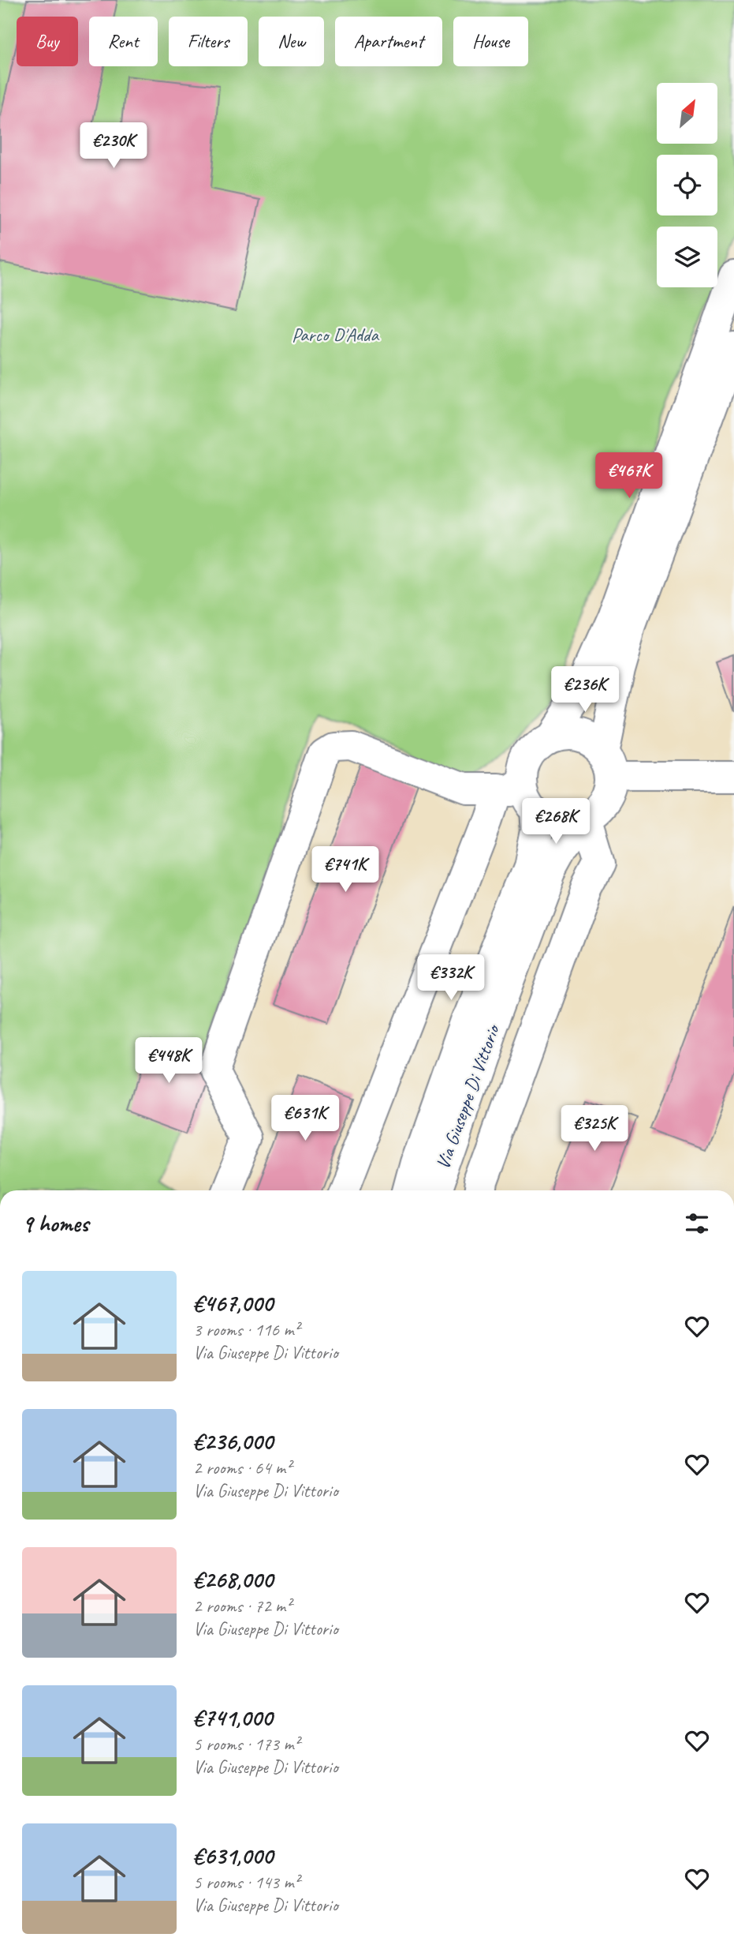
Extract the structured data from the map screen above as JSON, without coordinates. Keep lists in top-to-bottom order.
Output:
{
  "streets": {
    "street": ["Via Giuseppe Di Vittorio"]
  },
  "parks": ["Parco D'Adda"],
  "north": "top right",
  "page": {
    "chip": [
      "Buy",
      "Rent",
      "Filters",
      "New",
      "Apartment",
      "House"
    ],
    "price": [
      "€230K",
      "€467K",
      "€236K",
      "€268K",
      "€741K",
      "€332K",
      "€448K",
      "€631K",
      "€325K"
    ],
    "heading": "9 homes",
    "list": [
      {
        "name": "€467,000",
        "note": "3 rooms · 116 m² · Via Giuseppe Di Vittorio"
      },
      {
        "name": "€236,000",
        "note": "2 rooms · 64 m² · Via Giuseppe Di Vittorio"
      },
      {
        "name": "€268,000",
        "note": "2 rooms · 72 m² · Via Giuseppe Di Vittorio"
      },
      {
        "name": "€741,000",
        "note": "5 rooms · 173 m² · Via Giuseppe Di Vittorio"
      },
      {
        "name": "€631,000",
        "note": "5 rooms · 143 m² · Via Giuseppe Di Vittorio"
      }
    ]
  }
}
